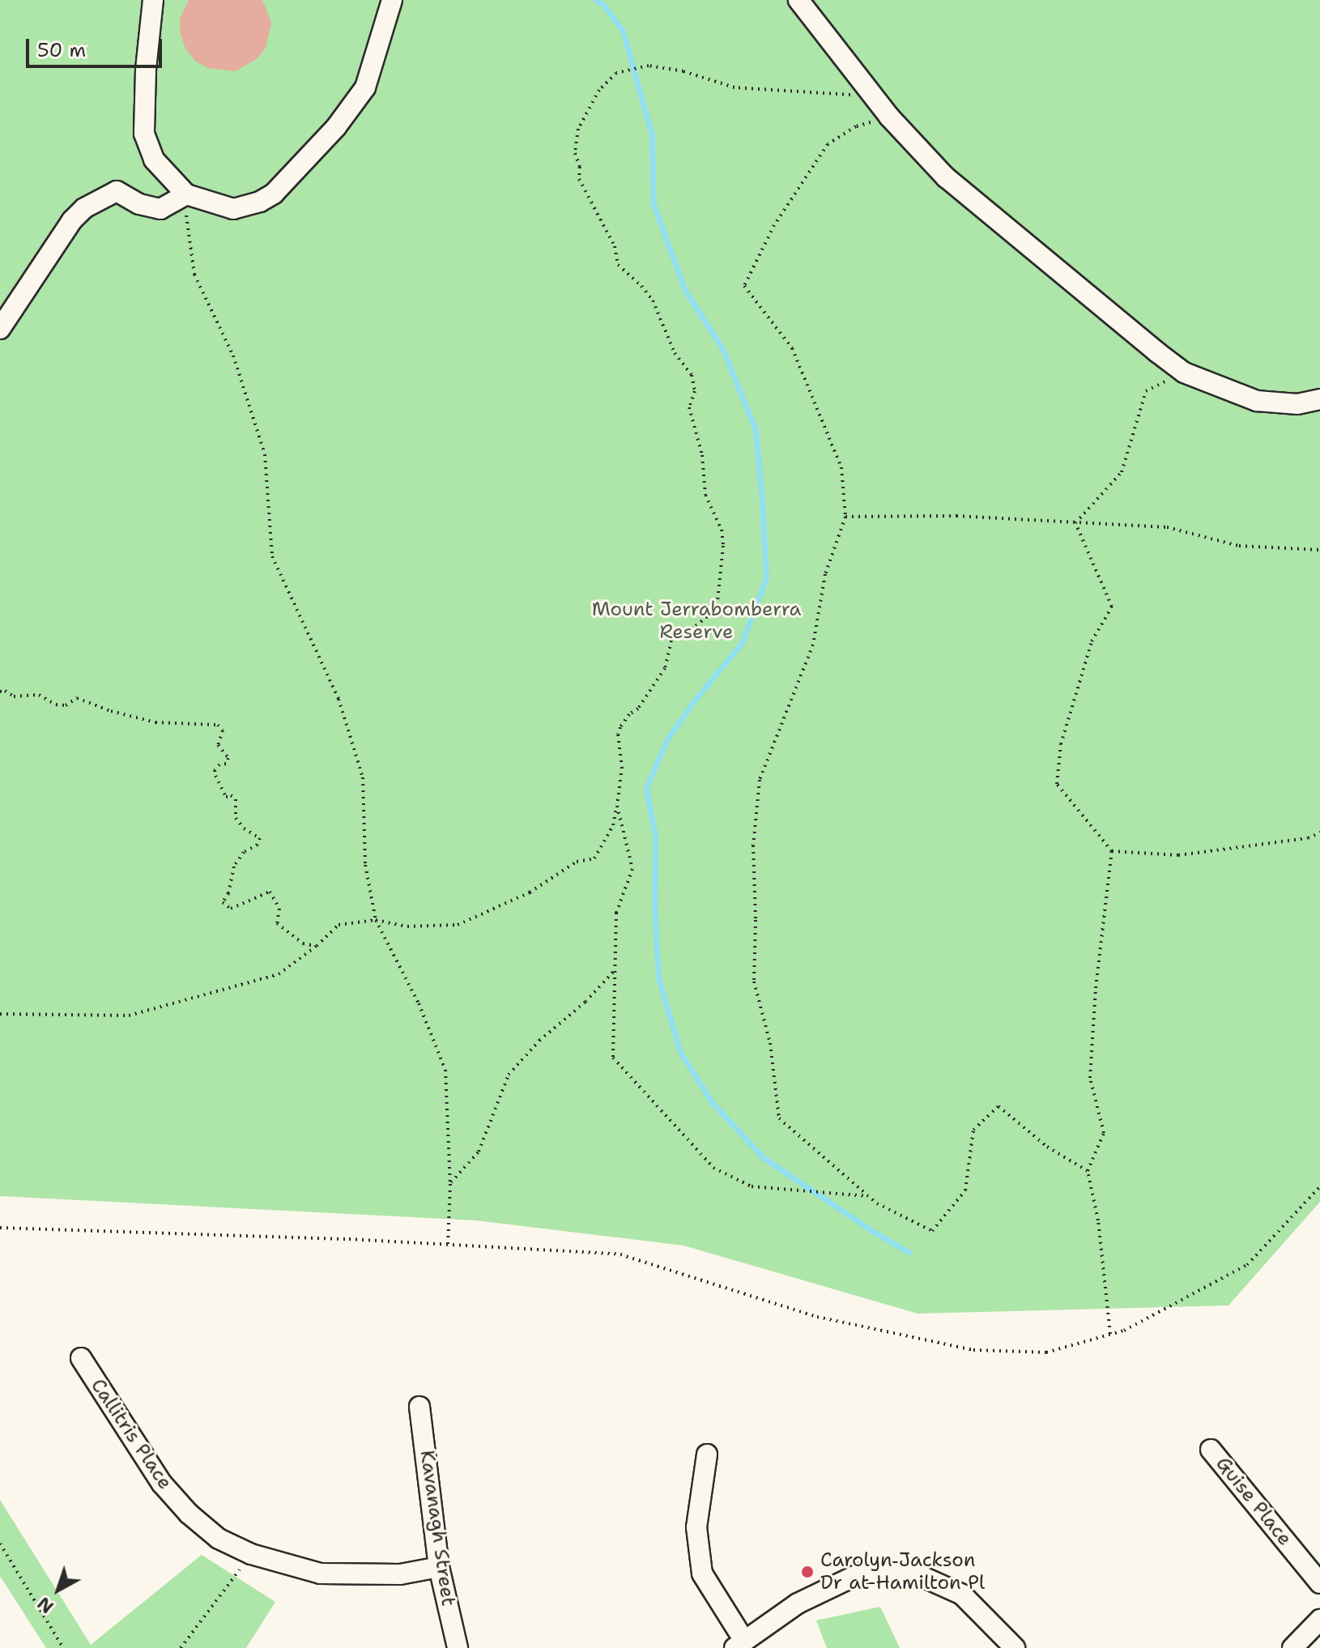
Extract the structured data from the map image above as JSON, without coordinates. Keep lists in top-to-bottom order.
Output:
{
  "streets": {
    "street": ["Callitris Place", "Guise Place", "Kavanagh Street"]
  },
  "crossings": [
    ["Callitris Place", "Kavanagh Street"]
  ],
  "parks": ["Mount Jerrabomberra Reserve"],
  "places": ["Carolyn Jackson Dr at Hamilton Pl"],
  "scale_bar": "50 m",
  "north": "bottom left"
}
